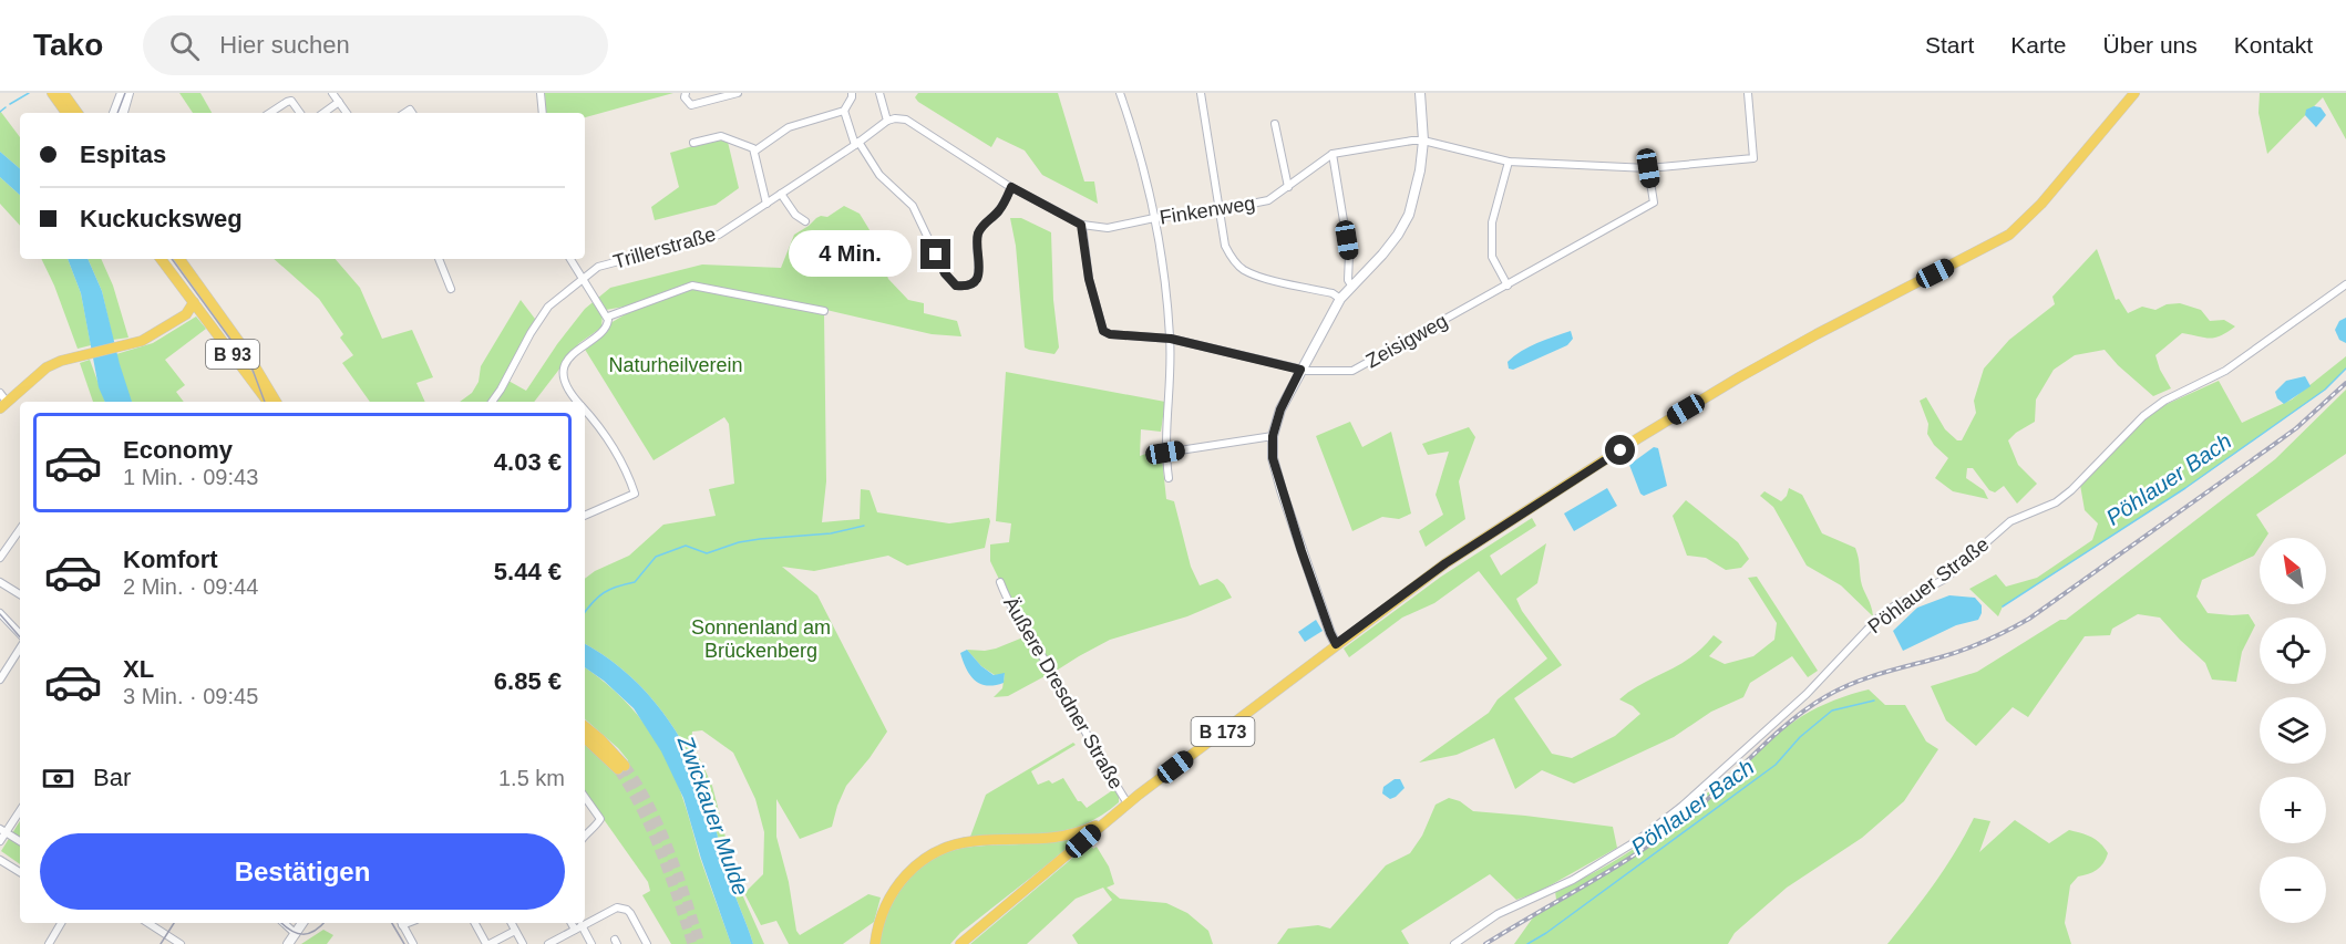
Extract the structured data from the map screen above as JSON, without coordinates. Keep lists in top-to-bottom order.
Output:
{
  "streets": {
    "main road": ["B 93", "Äußere Dresdner Straße", "B 173"],
    "street": [
      "Finkenweg",
      "Trillerstraße",
      "Zeisigweg",
      "Pöhlauer Straße"
    ]
  },
  "crossings": [
    ["Finkenweg", "Trillerstraße"],
    ["Finkenweg", "Zeisigweg"]
  ],
  "water": ["Pöhlauer Bach", "Zwickauer Mulde"],
  "parks": ["Naturheilverein", "Sonnenland am Brückenberg"],
  "north": "top left",
  "page": {
    "header": "Tako",
    "search": "Hier suchen",
    "nav": [
      "Start",
      "Karte",
      "Über uns",
      "Kontakt"
    ],
    "banner": ["Espitas", "Kuckucksweg"],
    "bubble": "4 Min.",
    "list": [
      {
        "name": "Economy",
        "note": "1 Min. · 09:43",
        "value": "4.03 €"
      },
      {
        "name": "Komfort",
        "note": "2 Min. · 09:44",
        "value": "5.44 €"
      },
      {
        "name": "XL",
        "note": "3 Min. · 09:45",
        "value": "6.85 €"
      }
    ],
    "map_buttons": ["+", "−"],
    "pay": ["Bar", "1.5 km"],
    "buttons": "Bestätigen"
  }
}
